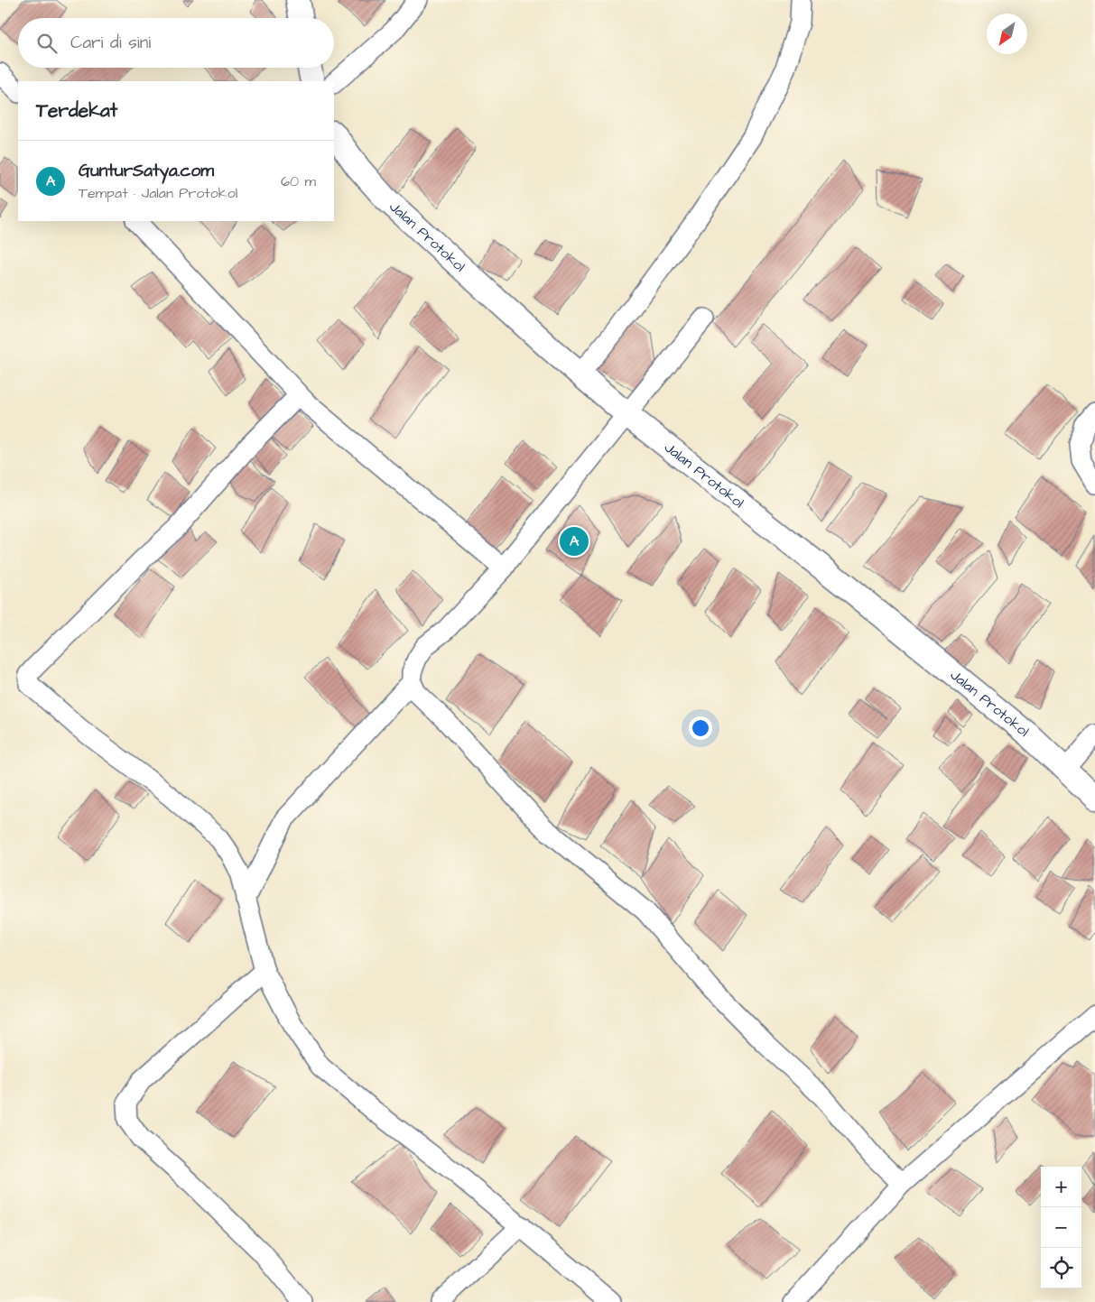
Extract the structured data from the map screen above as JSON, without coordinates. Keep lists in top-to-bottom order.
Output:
{
  "streets": {
    "street": ["Jalan Protokol"]
  },
  "north": "bottom left",
  "page": {
    "search": "Cari di sini",
    "heading": "Terdekat",
    "list": [
      {
        "mark": "A",
        "name": "GunturSatya.com",
        "note": "Tempat · Jalan Protokol",
        "value": "60 m"
      }
    ],
    "pins": "A",
    "map_buttons": ["+", "−"]
  }
}
